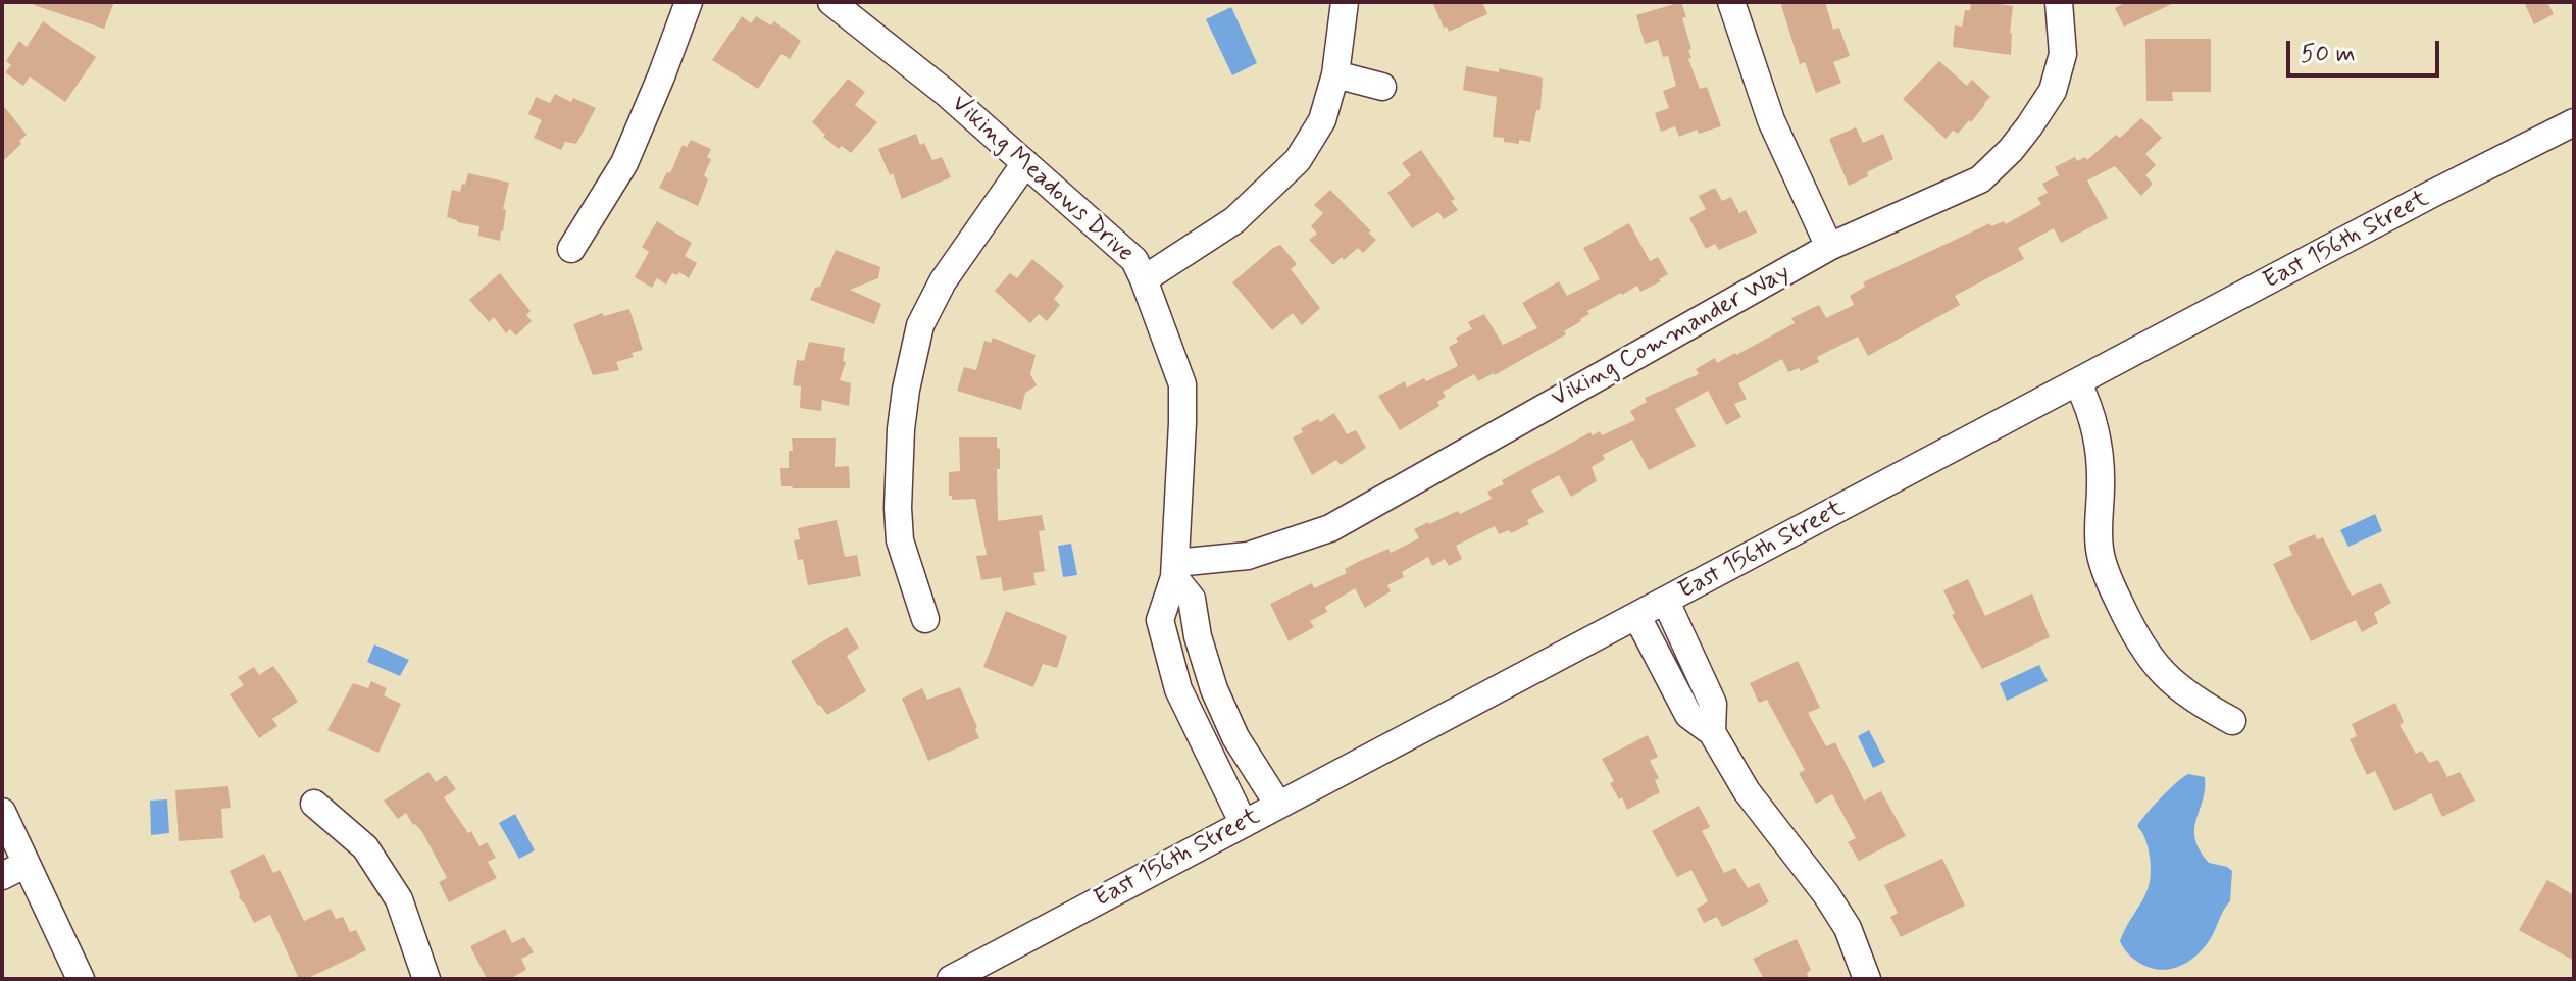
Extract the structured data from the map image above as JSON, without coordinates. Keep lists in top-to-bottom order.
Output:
{
  "streets": {
    "street": ["Viking Meadows Drive", "East 156th Street", "Viking Commander Way"]
  },
  "crossings": [
    ["Viking Meadows Drive", "East 156th Street"],
    ["Viking Meadows Drive", "Viking Commander Way"]
  ],
  "scale_bar": "50 m"
}
